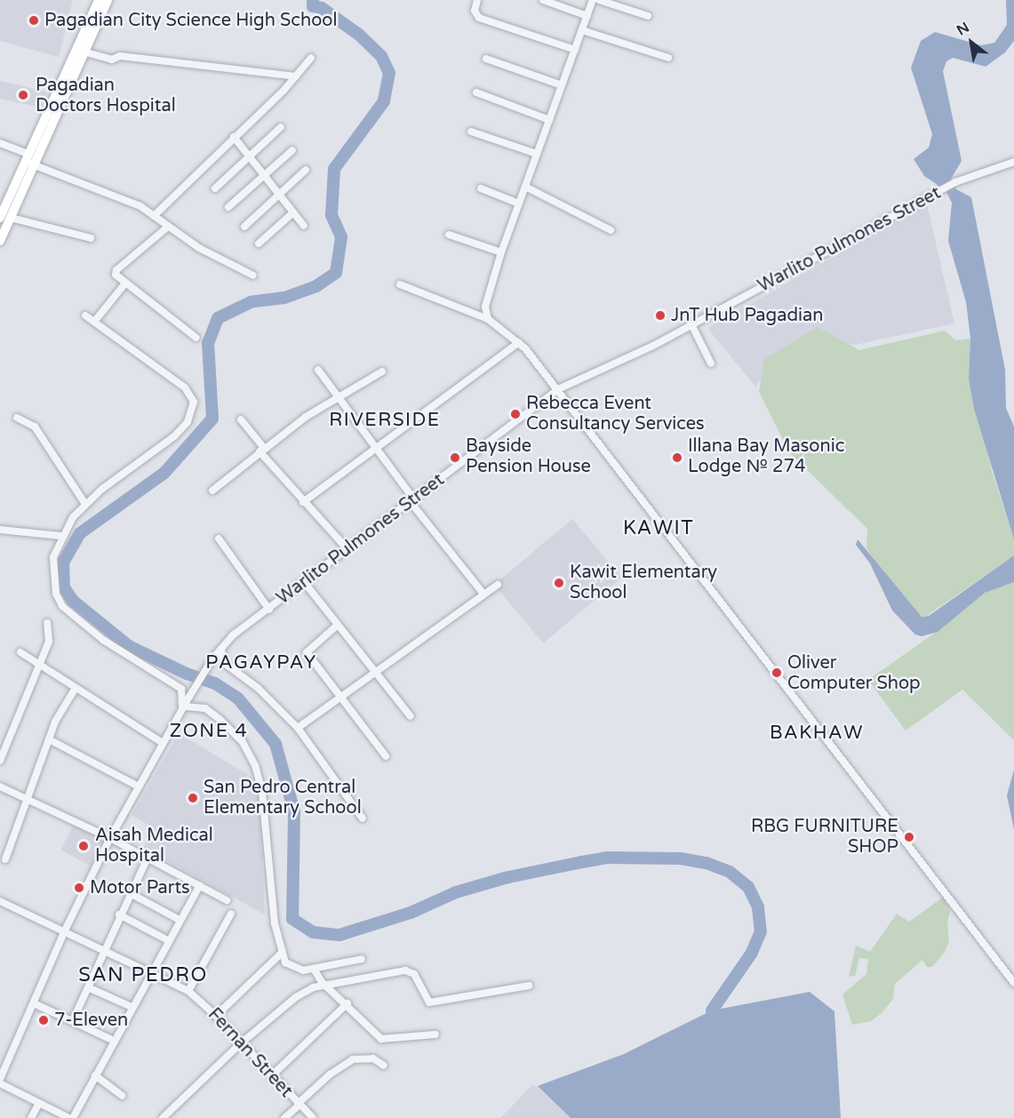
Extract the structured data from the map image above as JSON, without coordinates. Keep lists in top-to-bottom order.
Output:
{
  "streets": {
    "street": ["Warlito Pulmones Street", "Fernan Street"]
  },
  "crossings": [
    ["Warlito Pulmones Street", "Fernan Street"]
  ],
  "districts": [
    "RIVERSIDE",
    "KAWIT",
    "PAGAYPAY",
    "ZONE 4",
    "BAKHAW",
    "SAN PEDRO"
  ],
  "places": [
    "Pagadian City Science High School",
    "Pagadian Doctors Hospital",
    "JnT Hub Pagadian",
    "Rebecca Event Consultancy Services",
    "Bayside Pension House",
    "Illana Bay Masonic Lodge № 274",
    "Kawit Elementary School",
    "Oliver Computer Shop",
    "San Pedro Central Elementary School",
    "RBG FURNITURE SHOP",
    "Aisah Medical Hospital",
    "Motor Parts",
    "7-Eleven"
  ],
  "north": "top left"
}
